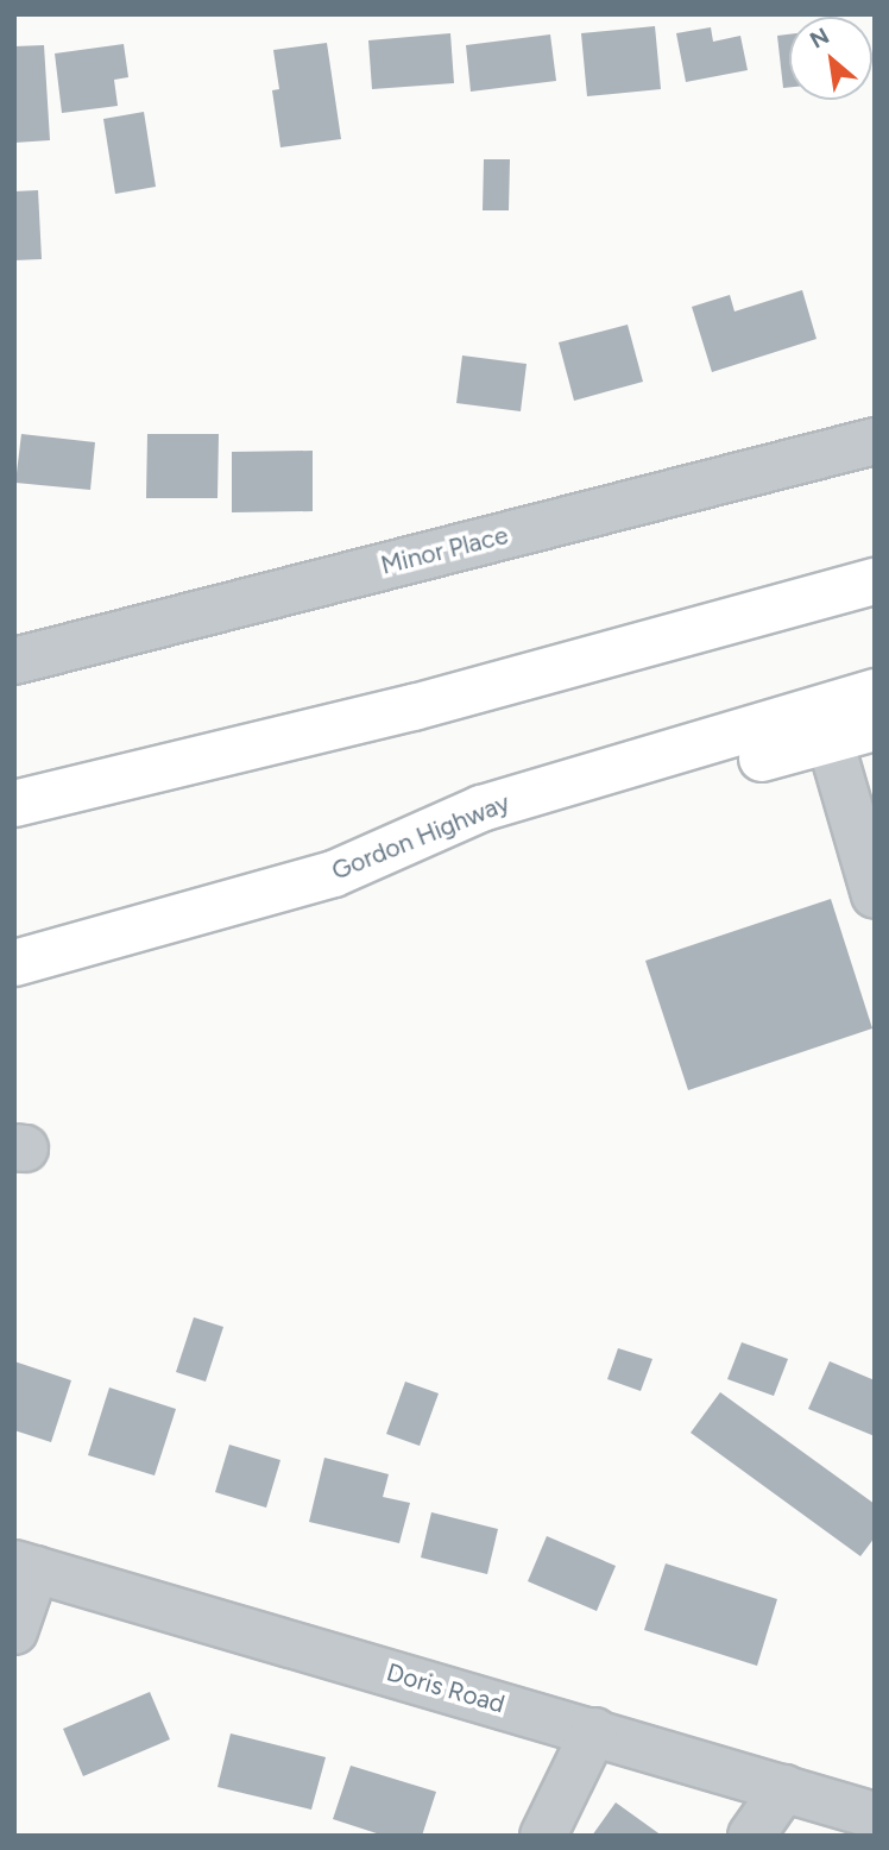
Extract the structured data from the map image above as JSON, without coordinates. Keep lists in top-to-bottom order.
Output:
{
  "streets": {
    "highway": ["Gordon Highway"],
    "street": ["Minor Place", "Doris Road"]
  },
  "north": "top left"
}
